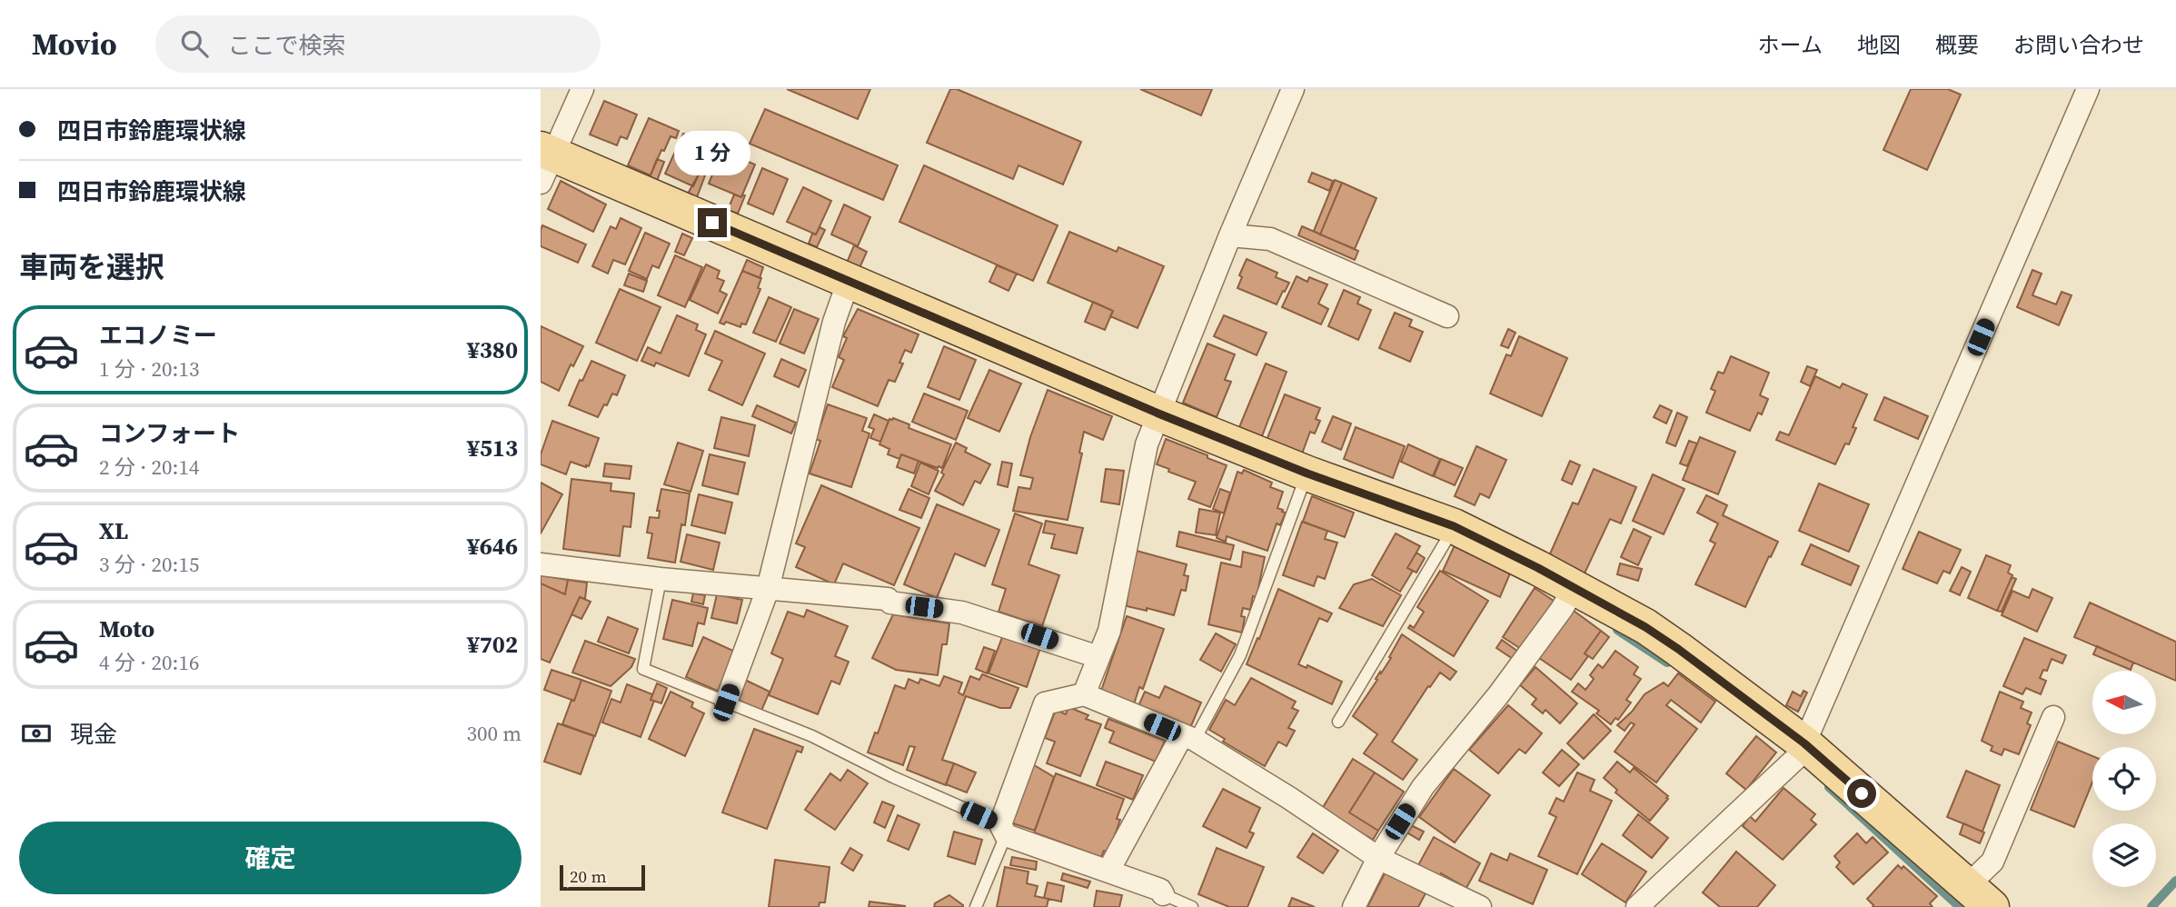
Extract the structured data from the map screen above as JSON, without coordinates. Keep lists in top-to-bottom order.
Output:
{
  "scale_bar": "20 m",
  "north": "left",
  "page": {
    "header": "Movio",
    "search": "ここで検索",
    "nav": [
      "ホーム",
      "地図",
      "概要",
      "お問い合わせ"
    ],
    "banner": ["四日市鈴鹿環状線", "四日市鈴鹿環状線"],
    "bubble": "1 分",
    "heading": "車両を選択",
    "list": [
      {
        "name": "エコノミー",
        "note": "1 分 · 20:13",
        "value": "¥380"
      },
      {
        "name": "コンフォート",
        "note": "2 分 · 20:14",
        "value": "¥513"
      },
      {
        "name": "XL",
        "note": "3 分 · 20:15",
        "value": "¥646"
      },
      {
        "name": "Moto",
        "note": "4 分 · 20:16",
        "value": "¥702"
      }
    ],
    "pay": ["現金", "300 m"],
    "buttons": "確定",
    "scale": "20 m"
  }
}
